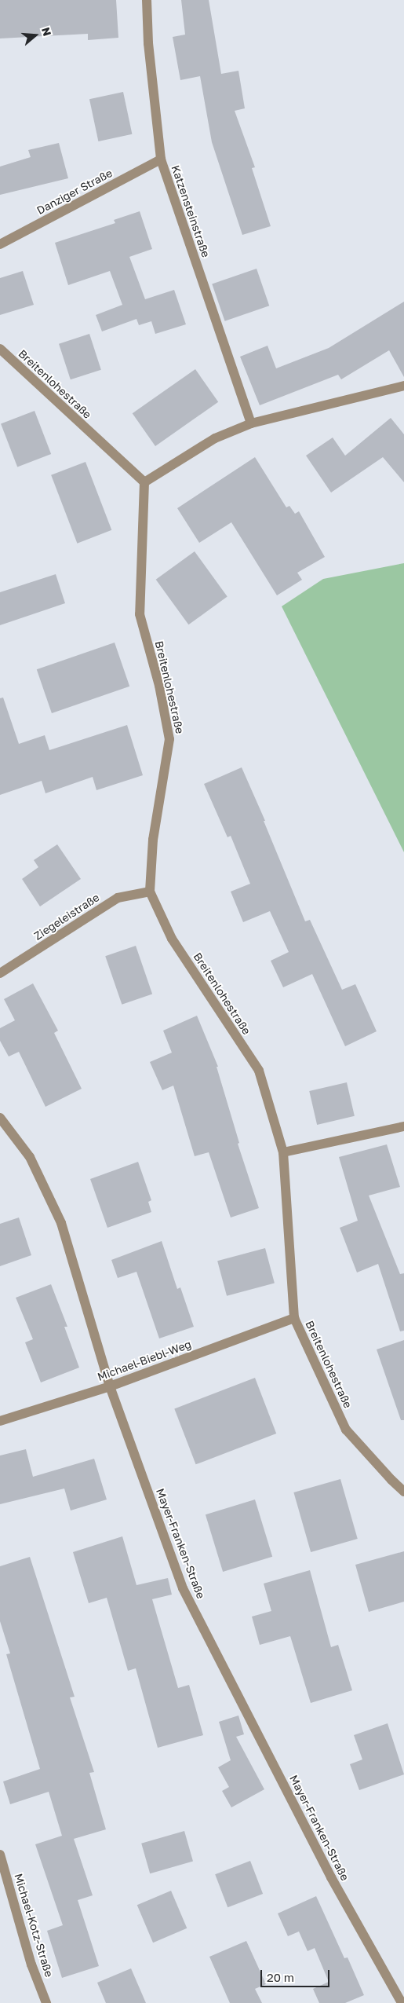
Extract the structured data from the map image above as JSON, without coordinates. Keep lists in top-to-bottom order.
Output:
{
  "streets": {
    "street": [
      "Danziger Straße",
      "Katzensteinstraße",
      "Breitenlohestraße",
      "Ziegeleistraße",
      "Michael-Biebl-Weg",
      "Mayer-Franken-Straße",
      "Michael-Kotz-Straße"
    ]
  },
  "crossings": [
    ["Danziger Straße", "Katzensteinstraße"],
    ["Breitenlohestraße", "Ziegeleistraße"],
    ["Breitenlohestraße", "Michael-Biebl-Weg"],
    ["Michael-Biebl-Weg", "Mayer-Franken-Straße"]
  ],
  "scale_bar": "20 m",
  "north": "right"
}
